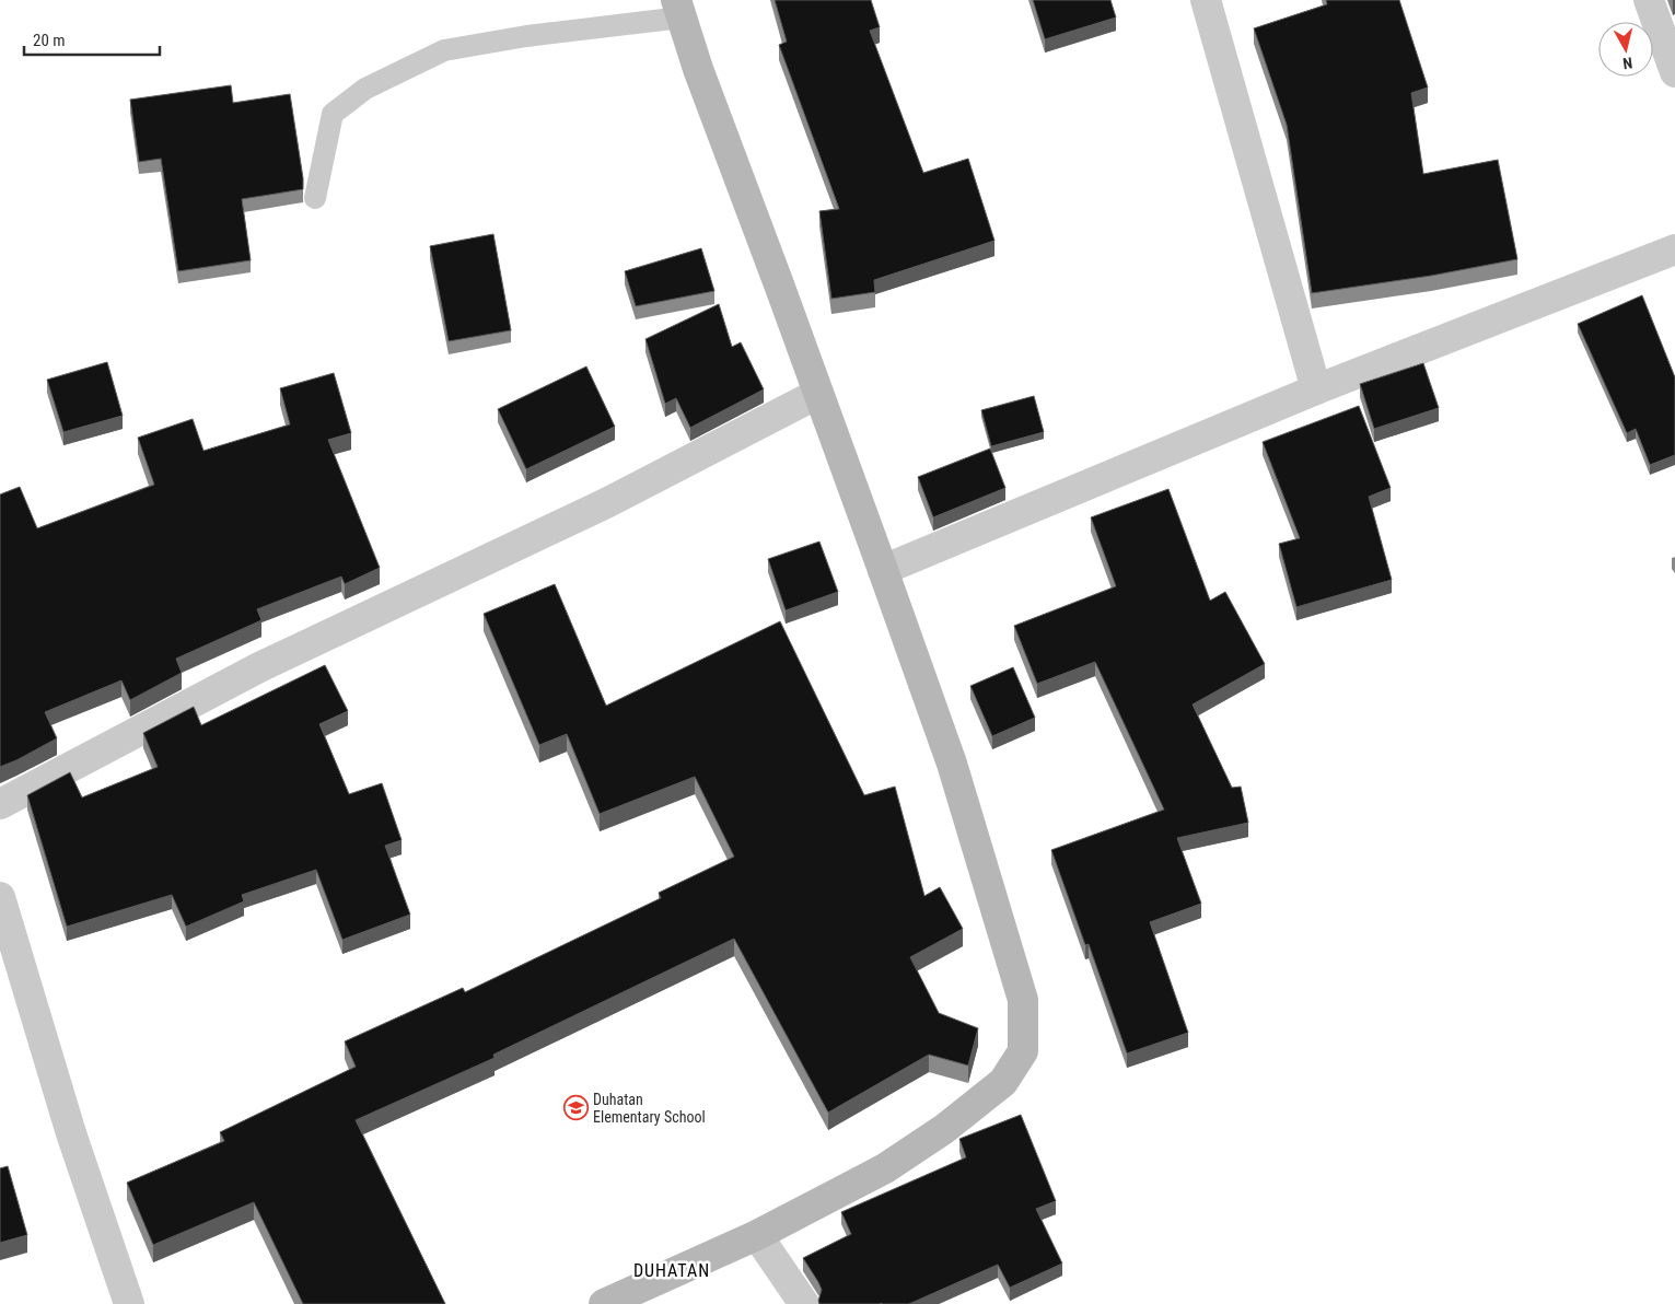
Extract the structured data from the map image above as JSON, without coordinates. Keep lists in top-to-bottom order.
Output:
{
  "districts": ["DUHATAN"],
  "places": {
    "school or university": ["Duhatan Elementary School"]
  },
  "scale_bar": "20 m",
  "north": "bottom"
}
